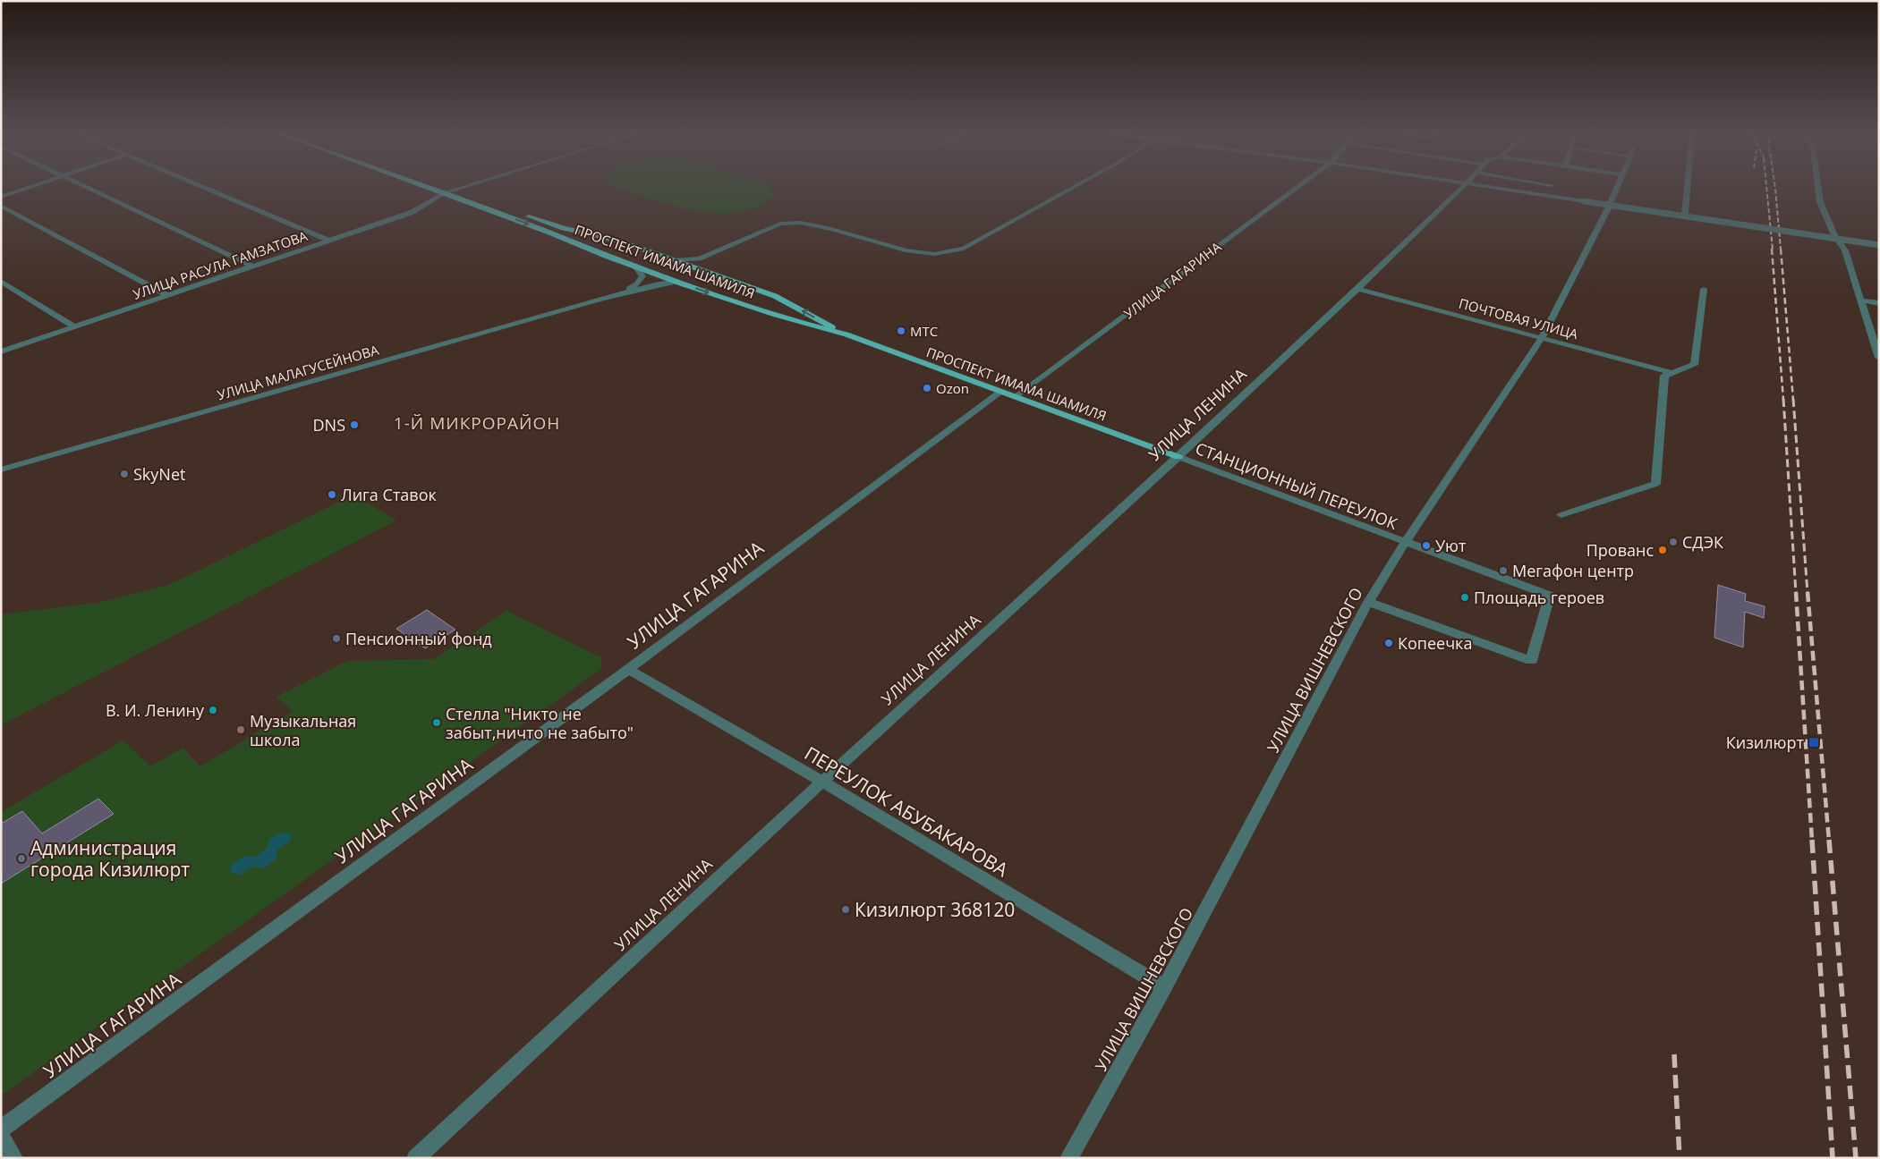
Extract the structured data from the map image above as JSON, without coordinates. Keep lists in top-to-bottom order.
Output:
{
  "streets": {
    "main road": ["ПРОСПЕКТ ИМАМА ШАМИЛЯ"],
    "street": [
      "УЛИЦА РАСУЛА ГАМЗАТОВА",
      "УЛИЦА ГАГАРИНА",
      "ПОЧТОВАЯ УЛИЦА",
      "УЛИЦА МАЛАГУСЕЙНОВА",
      "УЛИЦА ЛЕНИНА",
      "СТАНЦИОННЫЙ ПЕРЕУЛОК",
      "УЛИЦА ВИШНЕВСКОГО",
      "ПЕРЕУЛОК АБУБАКАРОВА"
    ]
  },
  "crossings": [
    ["ПРОСПЕКТ ИМАМА ШАМИЛЯ", "УЛИЦА РАСУЛА ГАМЗАТОВА"],
    ["ПРОСПЕКТ ИМАМА ШАМИЛЯ", "УЛИЦА ГАГАРИНА"],
    ["ПРОСПЕКТ ИМАМА ШАМИЛЯ", "УЛИЦА ЛЕНИНА"],
    ["ПРОСПЕКТ ИМАМА ШАМИЛЯ", "СТАНЦИОННЫЙ ПЕРЕУЛОК"],
    ["УЛИЦА ГАГАРИНА", "ПЕРЕУЛОК АБУБАКАРОВА"],
    ["ПОЧТОВАЯ УЛИЦА", "УЛИЦА ЛЕНИНА"],
    ["ПОЧТОВАЯ УЛИЦА", "УЛИЦА ВИШНЕВСКОГО"],
    ["УЛИЦА ЛЕНИНА", "СТАНЦИОННЫЙ ПЕРЕУЛОК"],
    ["УЛИЦА ЛЕНИНА", "ПЕРЕУЛОК АБУБАКАРОВА"],
    ["СТАНЦИОННЫЙ ПЕРЕУЛОК", "УЛИЦА ВИШНЕВСКОГО"],
    ["УЛИЦА ВИШНЕВСКОГО", "ПЕРЕУЛОК АБУБАКАРОВА"]
  ],
  "districts": ["1-Й МИКРОРАЙОН"],
  "places": {
    "other": [
      "МТС",
      "Ozon",
      "DNS",
      "SkyNet",
      "Лига Ставок",
      "СДЭК",
      "Уют",
      "Прованс",
      "Мегафон центр",
      "Площадь героев",
      "Пенсионный фонд",
      "Копеечка",
      "В. И. Ленину",
      "Стелла \"Никто не забыт,ничто не забыто\"",
      "Музыкальная школа",
      "Администрация города Кизилюрт",
      "Кизилюрт 368120"
    ],
    "transit": ["Кизилюрт"]
  }
}
